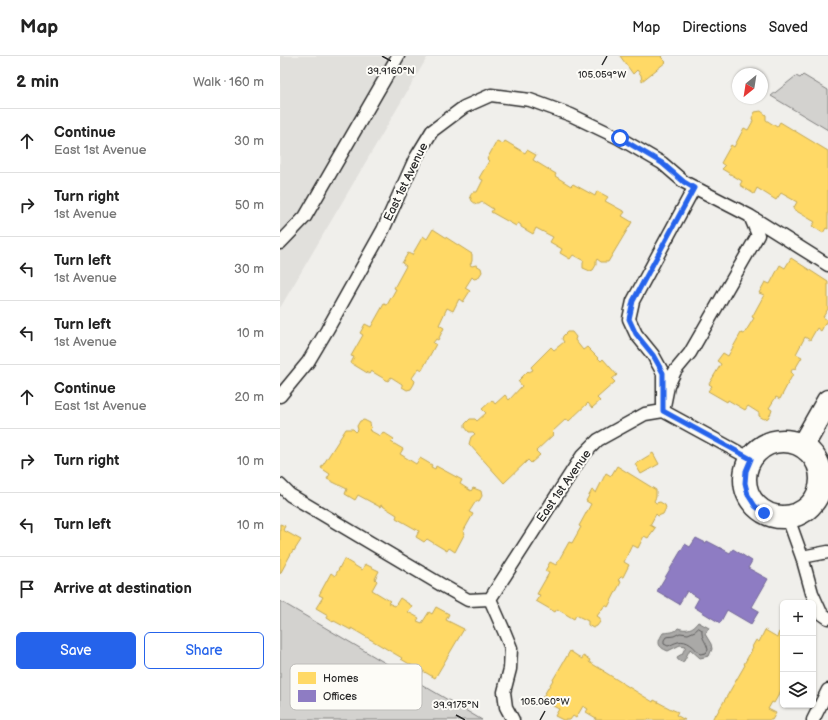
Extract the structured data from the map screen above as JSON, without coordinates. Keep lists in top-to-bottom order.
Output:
{
  "streets": {
    "lane": ["East 1st Avenue"]
  },
  "legend": ["Homes", "Offices"],
  "north": "bottom left",
  "page": {
    "header": "Map",
    "nav": ["Map", "Directions", "Saved"],
    "heading": ["2 min", "Walk · 160 m"],
    "list": [
      ["Continue", "East 1st Avenue", "30 m"],
      ["Turn right", "1st Avenue", "50 m"],
      ["Turn left", "1st Avenue", "30 m"],
      ["Turn left", "1st Avenue", "10 m"],
      ["Continue", "East 1st Avenue", "20 m"],
      ["Turn right", "10 m"],
      ["Turn left", "10 m"],
      "Arrive at destination"
    ],
    "map_buttons": ["+", "−"],
    "buttons": ["Save", "Share"]
  },
  "coordinates": [
    "39.9160°N",
    "105.059°W",
    "105.060°W",
    "39.9175°N"
  ]
}
